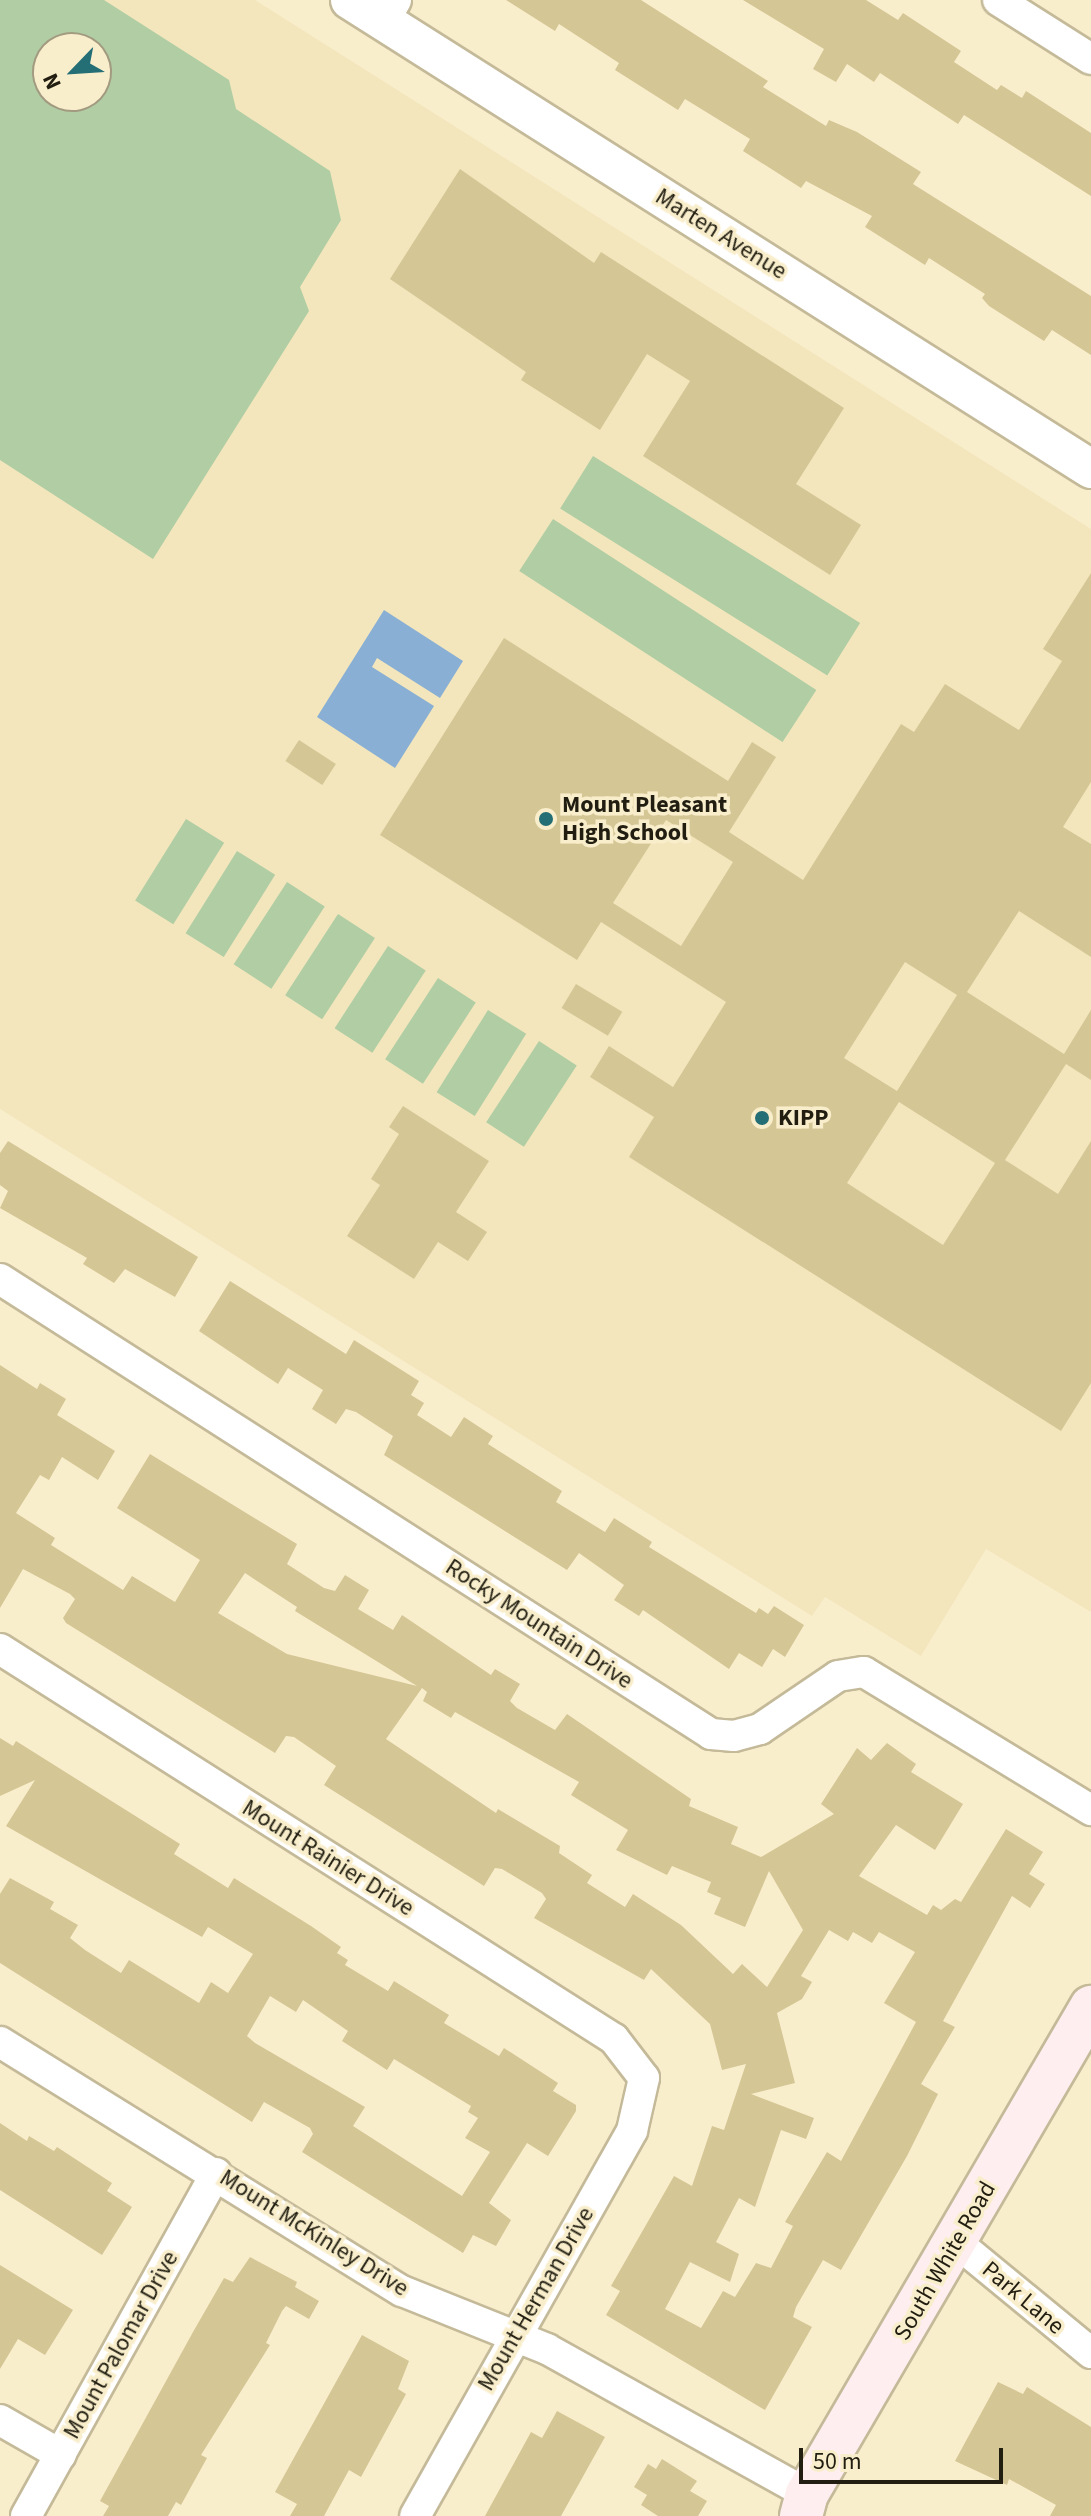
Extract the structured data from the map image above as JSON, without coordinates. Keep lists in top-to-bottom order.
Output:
{
  "streets": {
    "main road": ["South White Road"],
    "street": [
      "Marten Avenue",
      "Rocky Mountain Drive",
      "Mount Rainier Drive",
      "Mount McKinley Drive",
      "Park Lane",
      "Mount Herman Drive",
      "Mount Palomar Drive"
    ]
  },
  "crossings": [
    ["Mount Rainier Drive", "Mount Herman Drive"],
    ["Mount McKinley Drive", "South White Road"],
    ["Mount McKinley Drive", "Mount Herman Drive"],
    ["Mount McKinley Drive", "Mount Palomar Drive"],
    ["South White Road", "Park Lane"]
  ],
  "places": ["Mount Pleasant High School", "KIPP"],
  "scale_bar": "50 m",
  "north": "bottom left"
}
